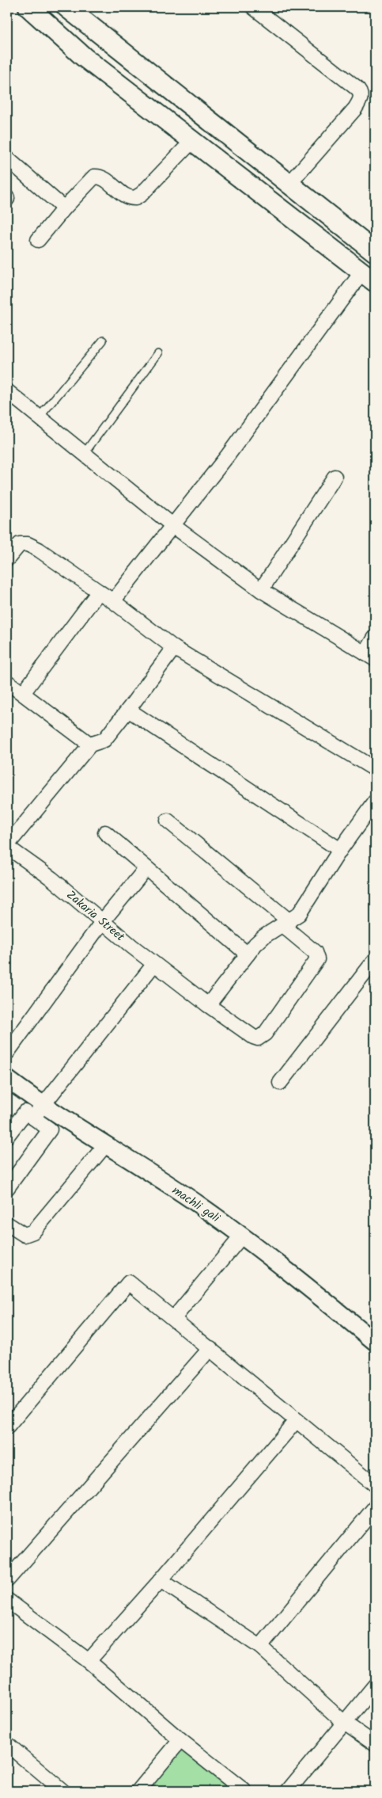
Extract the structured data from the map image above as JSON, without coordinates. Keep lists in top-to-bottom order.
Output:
{
  "streets": {
    "street": ["Zakaria Street", "machli gali"]
  }
}
